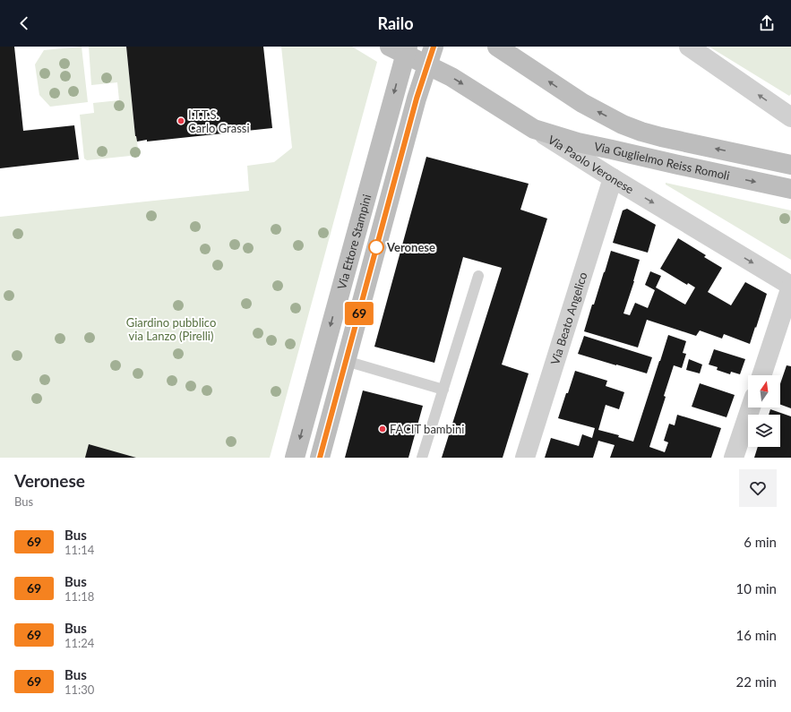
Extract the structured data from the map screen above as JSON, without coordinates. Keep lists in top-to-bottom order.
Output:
{
  "streets": {
    "main road": ["Via Guglielmo Reiss Romoli", "Via Paolo Veronese", "Via Ettore Stampini"],
    "street": ["Via Beato Angelico"]
  },
  "crossings": [
    ["Via Guglielmo Reiss Romoli", "Via Paolo Veronese"],
    ["Via Paolo Veronese", "Via Ettore Stampini"],
    ["Via Paolo Veronese", "Via Beato Angelico"]
  ],
  "one_way": ["Via Paolo Veronese"],
  "parks": ["Giardino pubblico via Lanzo (Pirelli)"],
  "places": ["I.T.T.S. Carlo Grassi", "Veronese", "FACIT bambini"],
  "lines": ["bus line 69"],
  "north": "top",
  "page": {
    "header": "Railo",
    "on_map": "69",
    "heading": ["Veronese", "Bus"],
    "list": [
      {
        "mark": "69",
        "name": "Bus",
        "note": "11:14",
        "value": "6 min"
      },
      {
        "mark": "69",
        "name": "Bus",
        "note": "11:18",
        "value": "10 min"
      },
      {
        "mark": "69",
        "name": "Bus",
        "note": "11:24",
        "value": "16 min"
      },
      {
        "mark": "69",
        "name": "Bus",
        "note": "11:30",
        "value": "22 min"
      }
    ]
  }
}
